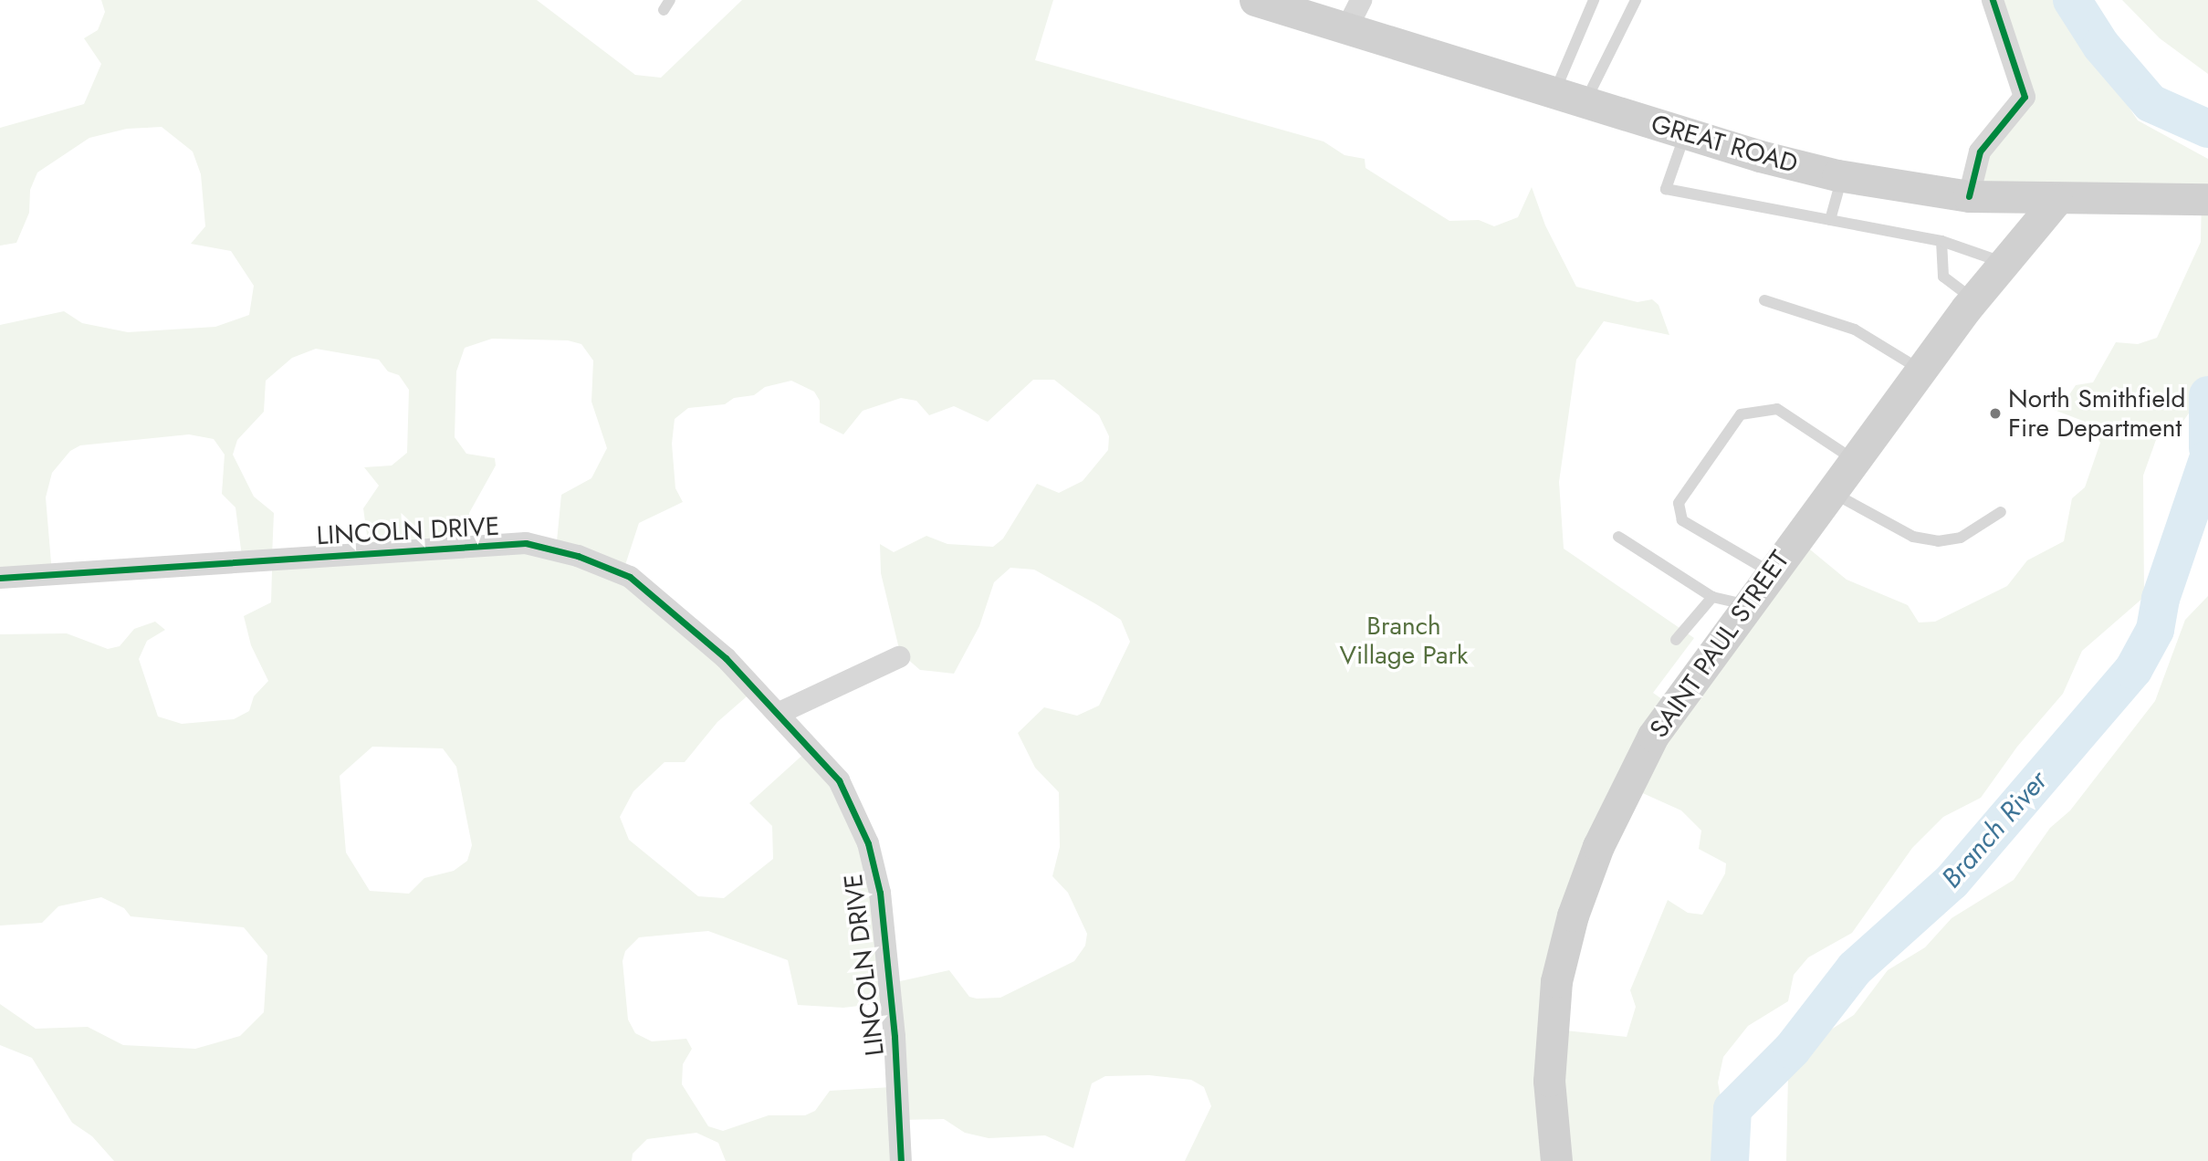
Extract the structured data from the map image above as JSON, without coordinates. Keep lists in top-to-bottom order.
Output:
{
  "streets": {
    "main road": ["GREAT ROAD", "SAINT PAUL STREET"],
    "street": ["LINCOLN DRIVE"]
  },
  "crossings": [
    ["GREAT ROAD", "SAINT PAUL STREET"]
  ],
  "water": ["Branch River"],
  "parks": ["Branch Village Park"],
  "places": ["North Smithfield Fire Department"]
}
